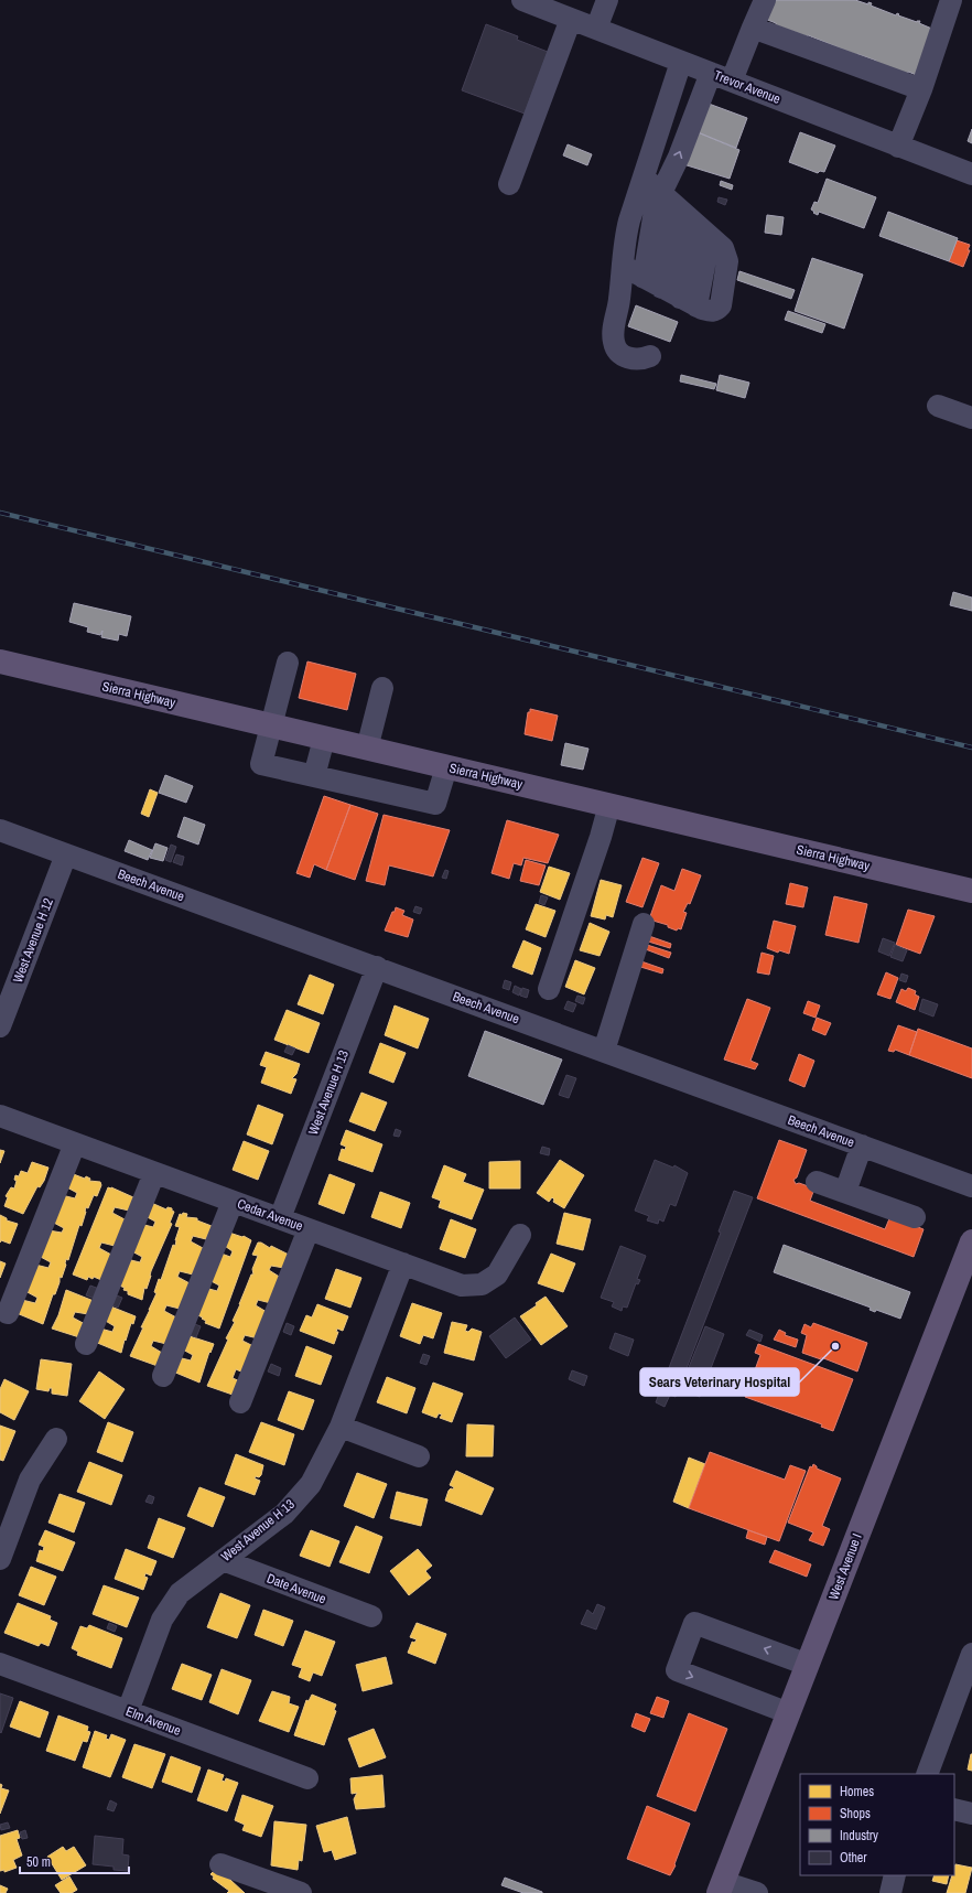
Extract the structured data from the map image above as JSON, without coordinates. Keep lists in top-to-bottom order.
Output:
{
  "streets": {
    "main road": ["Sierra Highway", "West Avenue I"],
    "street": [
      "Trevor Avenue",
      "Beech Avenue",
      "West Avenue H 12",
      "West Avenue H 13",
      "Cedar Avenue",
      "Date Avenue",
      "Elm Avenue"
    ]
  },
  "crossings": [
    ["Beech Avenue", "West Avenue H 12"],
    ["Beech Avenue", "West Avenue H 13"],
    ["West Avenue H 13", "Cedar Avenue"],
    ["West Avenue H 13", "Date Avenue"],
    ["West Avenue H 13", "Elm Avenue"]
  ],
  "places": ["Sears Veterinary Hospital"],
  "legend": [
    "Homes",
    "Shops",
    "Industry",
    "Other"
  ],
  "scale_bar": "50 m"
}
